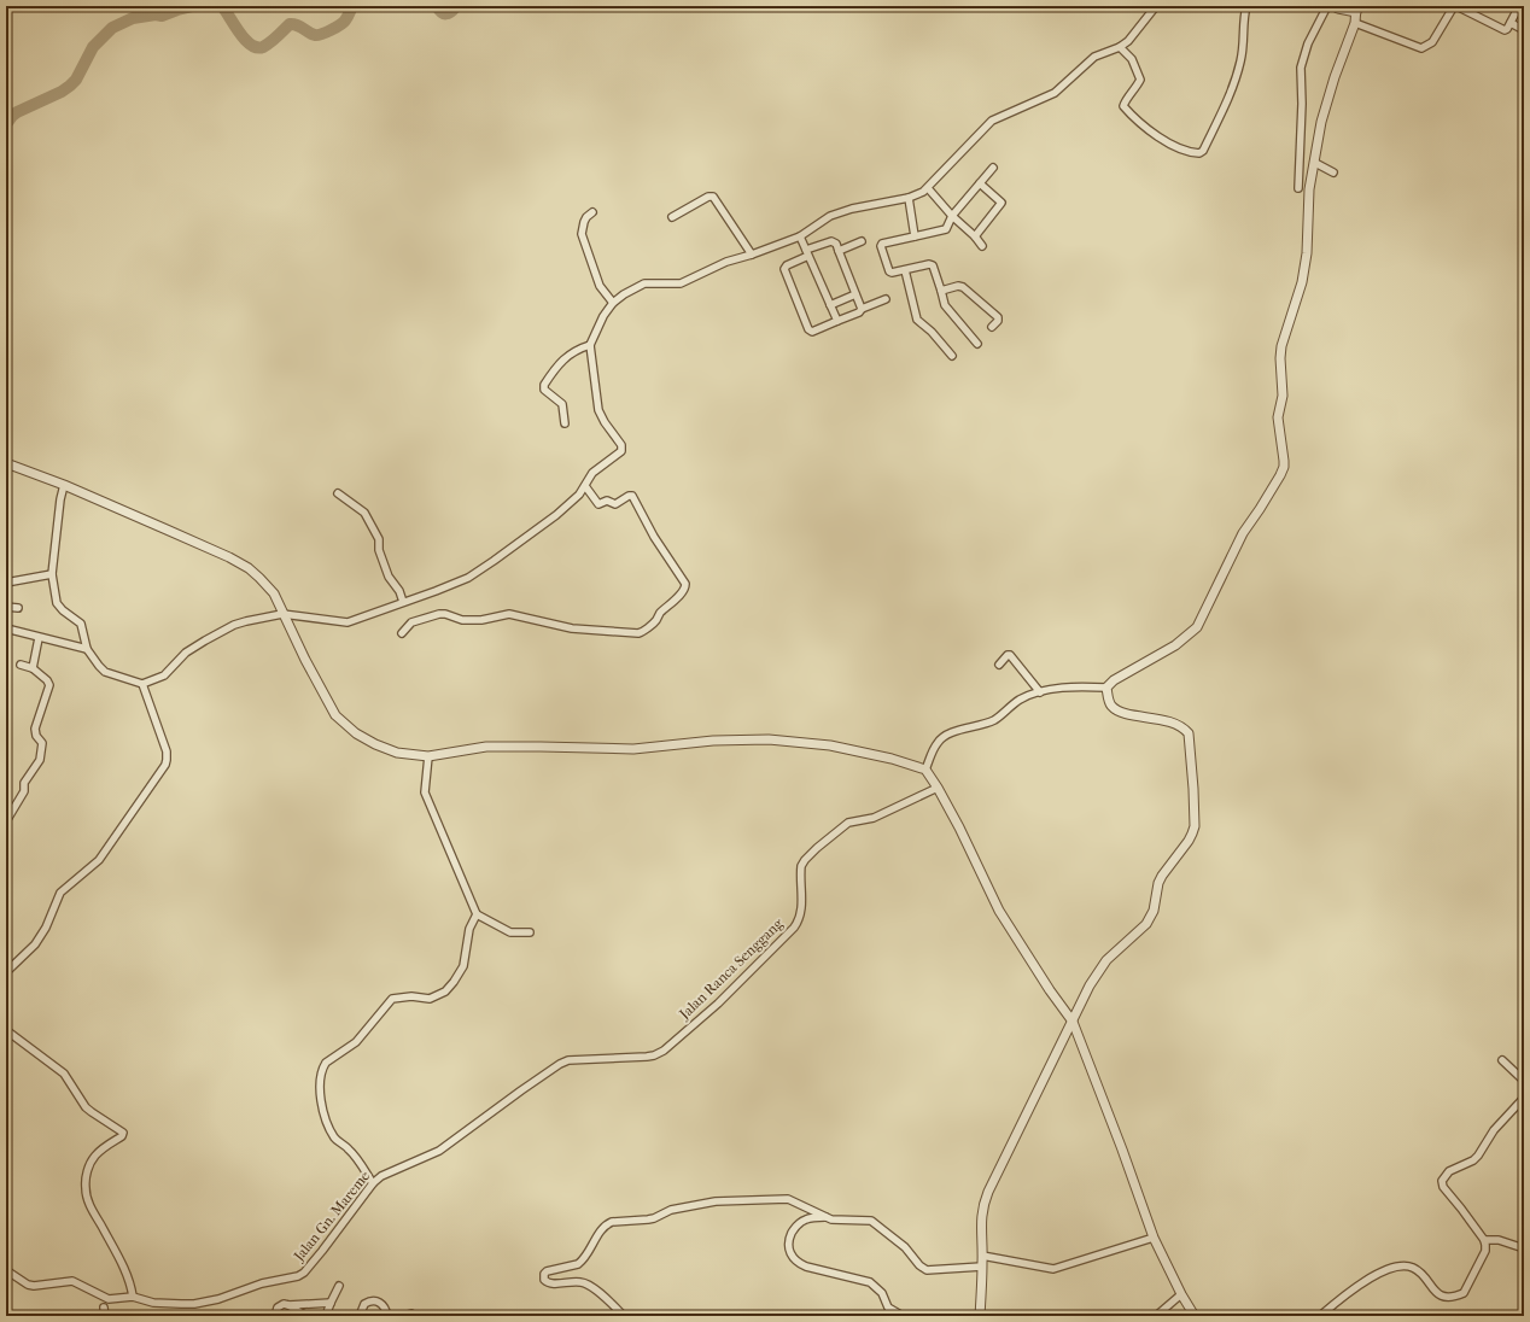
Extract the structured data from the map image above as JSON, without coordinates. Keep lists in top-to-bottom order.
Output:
{
  "streets": {
    "street": ["Jalan Ranca Senggang", "Jalan Gn. Mareme"]
  },
  "crossings": [
    ["Jalan Ranca Senggang", "Jalan Gn. Mareme"]
  ]
}
